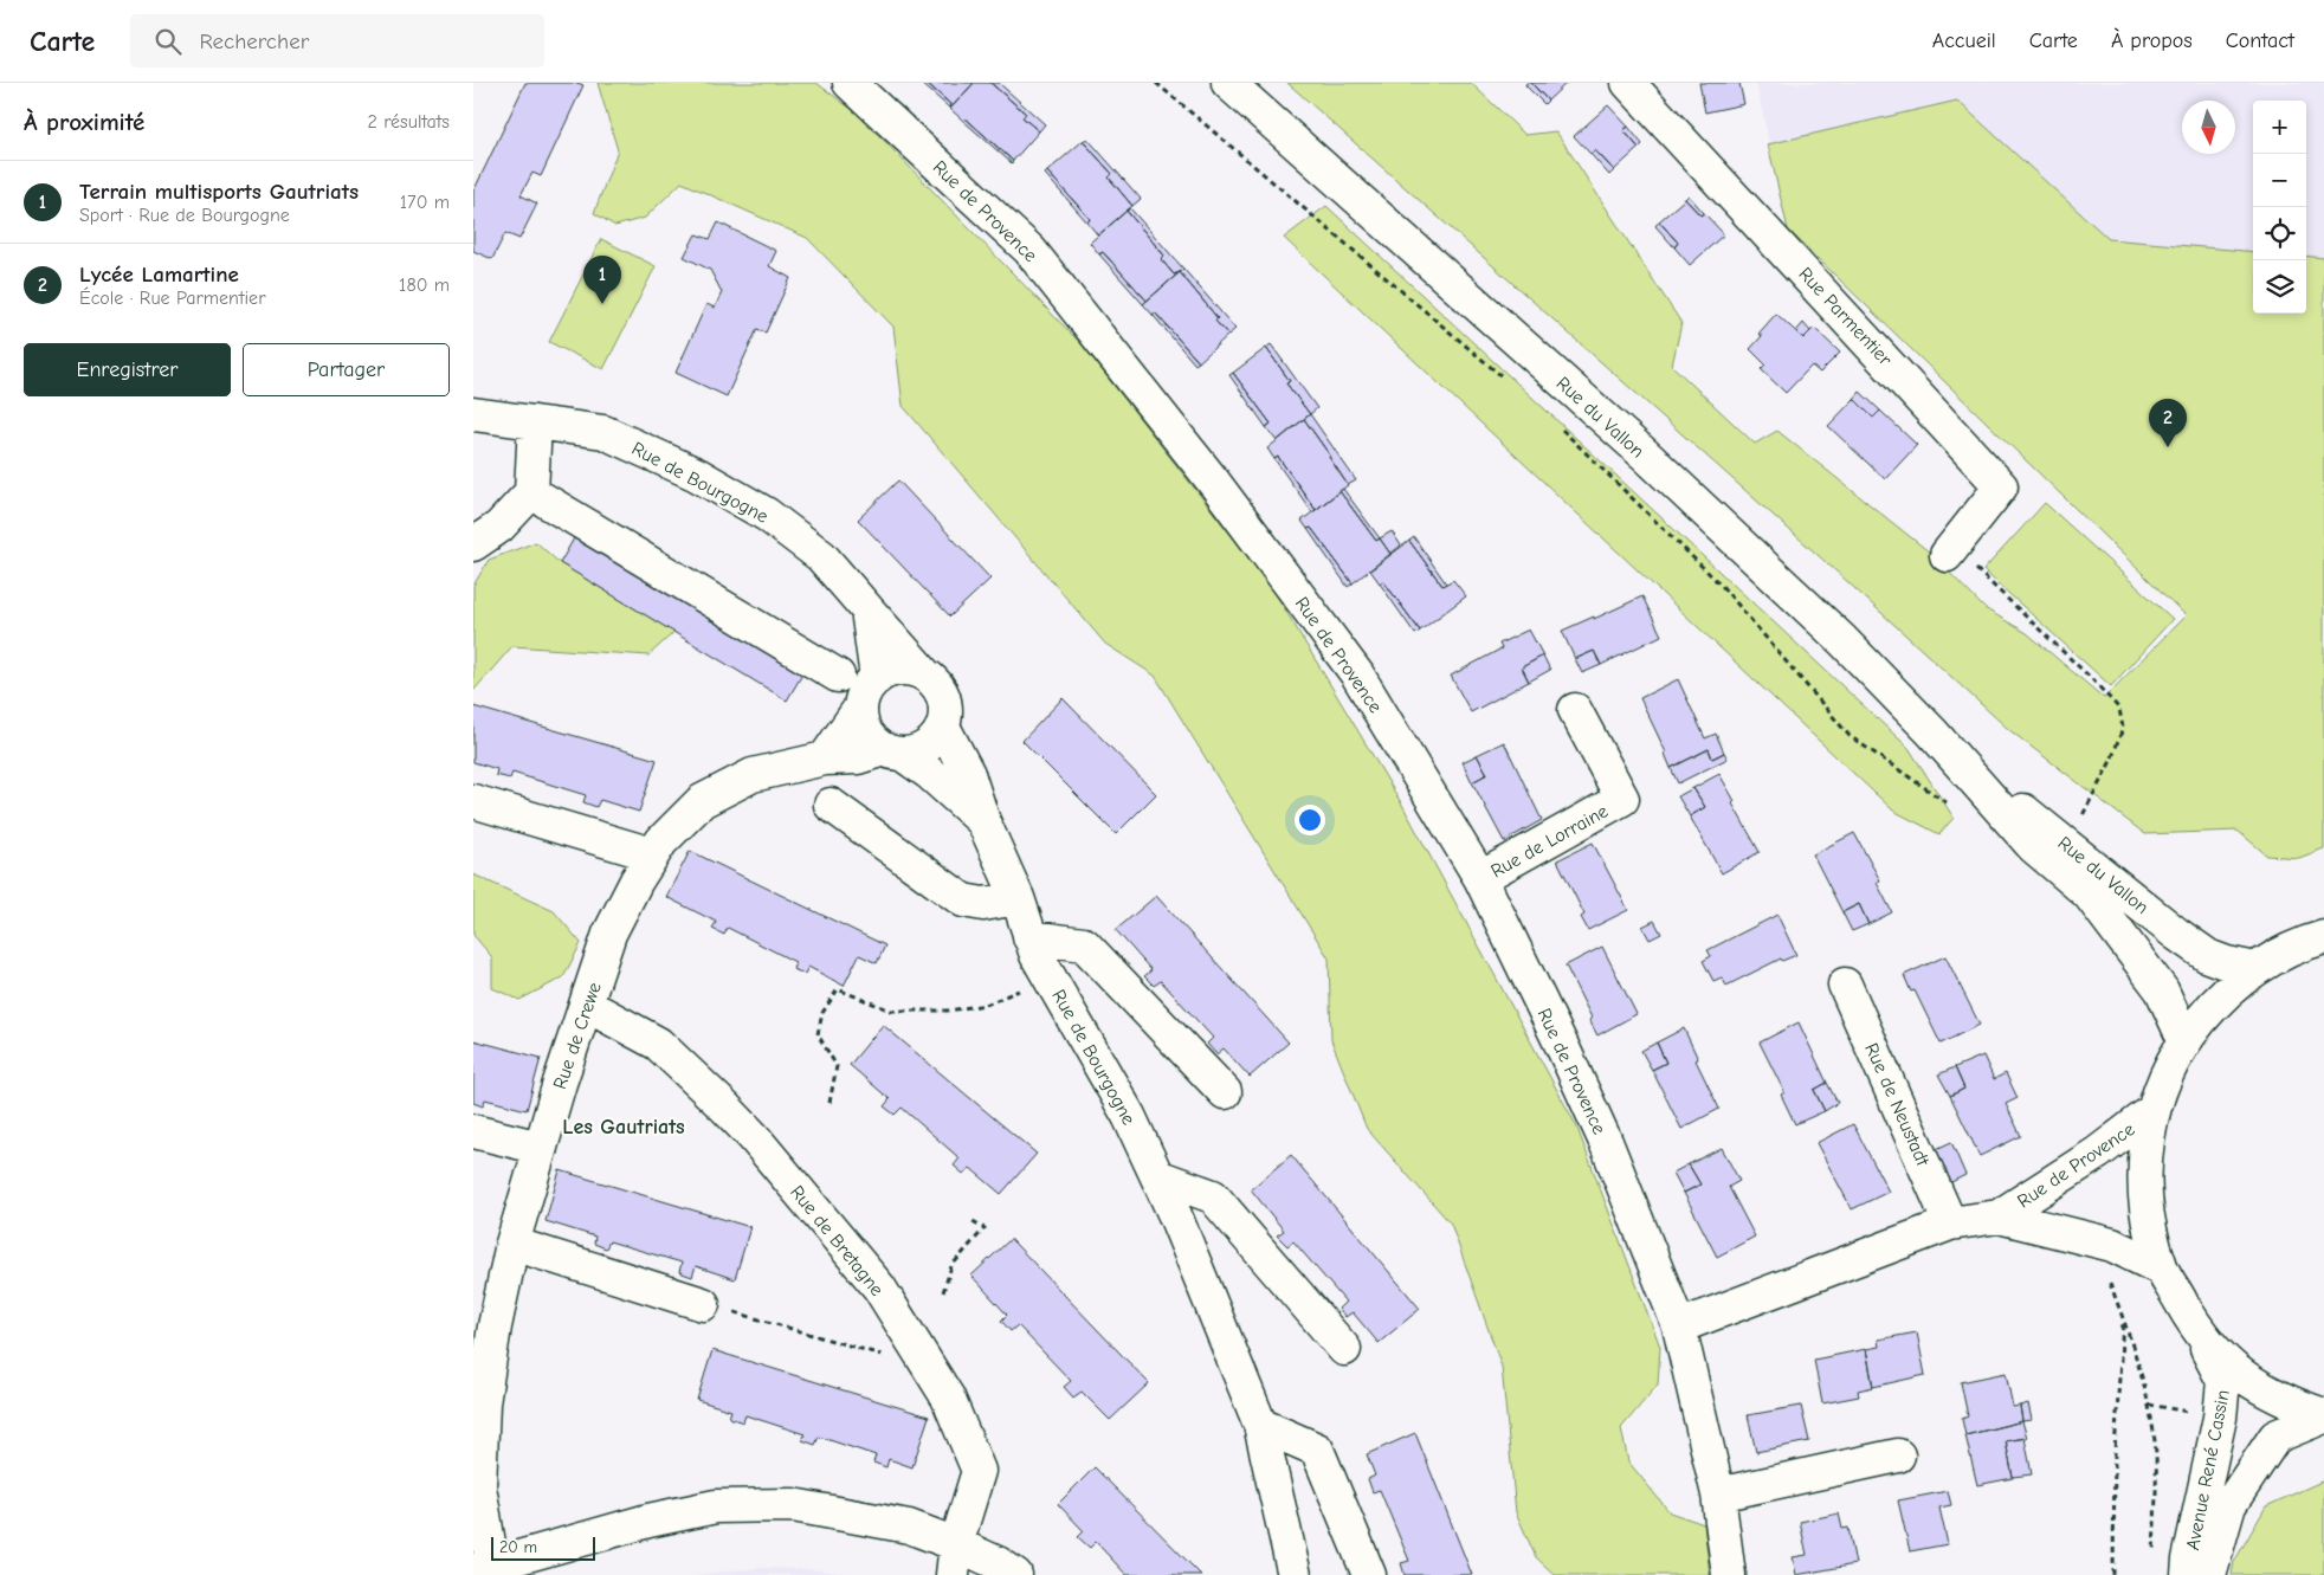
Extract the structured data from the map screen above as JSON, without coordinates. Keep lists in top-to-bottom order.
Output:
{
  "streets": {
    "street": [
      "Rue de Provence",
      "Rue Parmentier",
      "Rue du Vallon",
      "Rue de Bourgogne",
      "Rue de Lorraine",
      "Rue de Crewe",
      "Rue de Neustadt",
      "Rue de Bretagne",
      "Avenue René Cassin"
    ]
  },
  "crossings": [
    ["Rue de Provence", "Rue de Lorraine"],
    ["Rue de Provence", "Rue de Neustadt"],
    ["Rue de Bourgogne", "Rue de Crewe"],
    ["Rue de Crewe", "Rue de Bretagne"]
  ],
  "districts": ["Les Gautriats"],
  "scale_bar": "20 m",
  "north": "bottom",
  "page": {
    "header": "Carte",
    "search": "Rechercher",
    "nav": [
      "Accueil",
      "Carte",
      "À propos",
      "Contact"
    ],
    "heading": ["À proximité", "2 résultats"],
    "map_buttons": ["+", "−"],
    "list": [
      {
        "mark": "1",
        "name": "Terrain multisports Gautriats",
        "note": "Sport · Rue de Bourgogne",
        "value": "170 m"
      },
      {
        "mark": "2",
        "name": "Lycée Lamartine",
        "note": "École · Rue Parmentier",
        "value": "180 m"
      }
    ],
    "pins": ["1", "2"],
    "buttons": ["Enregistrer", "Partager"],
    "scale": "20 m"
  }
}
